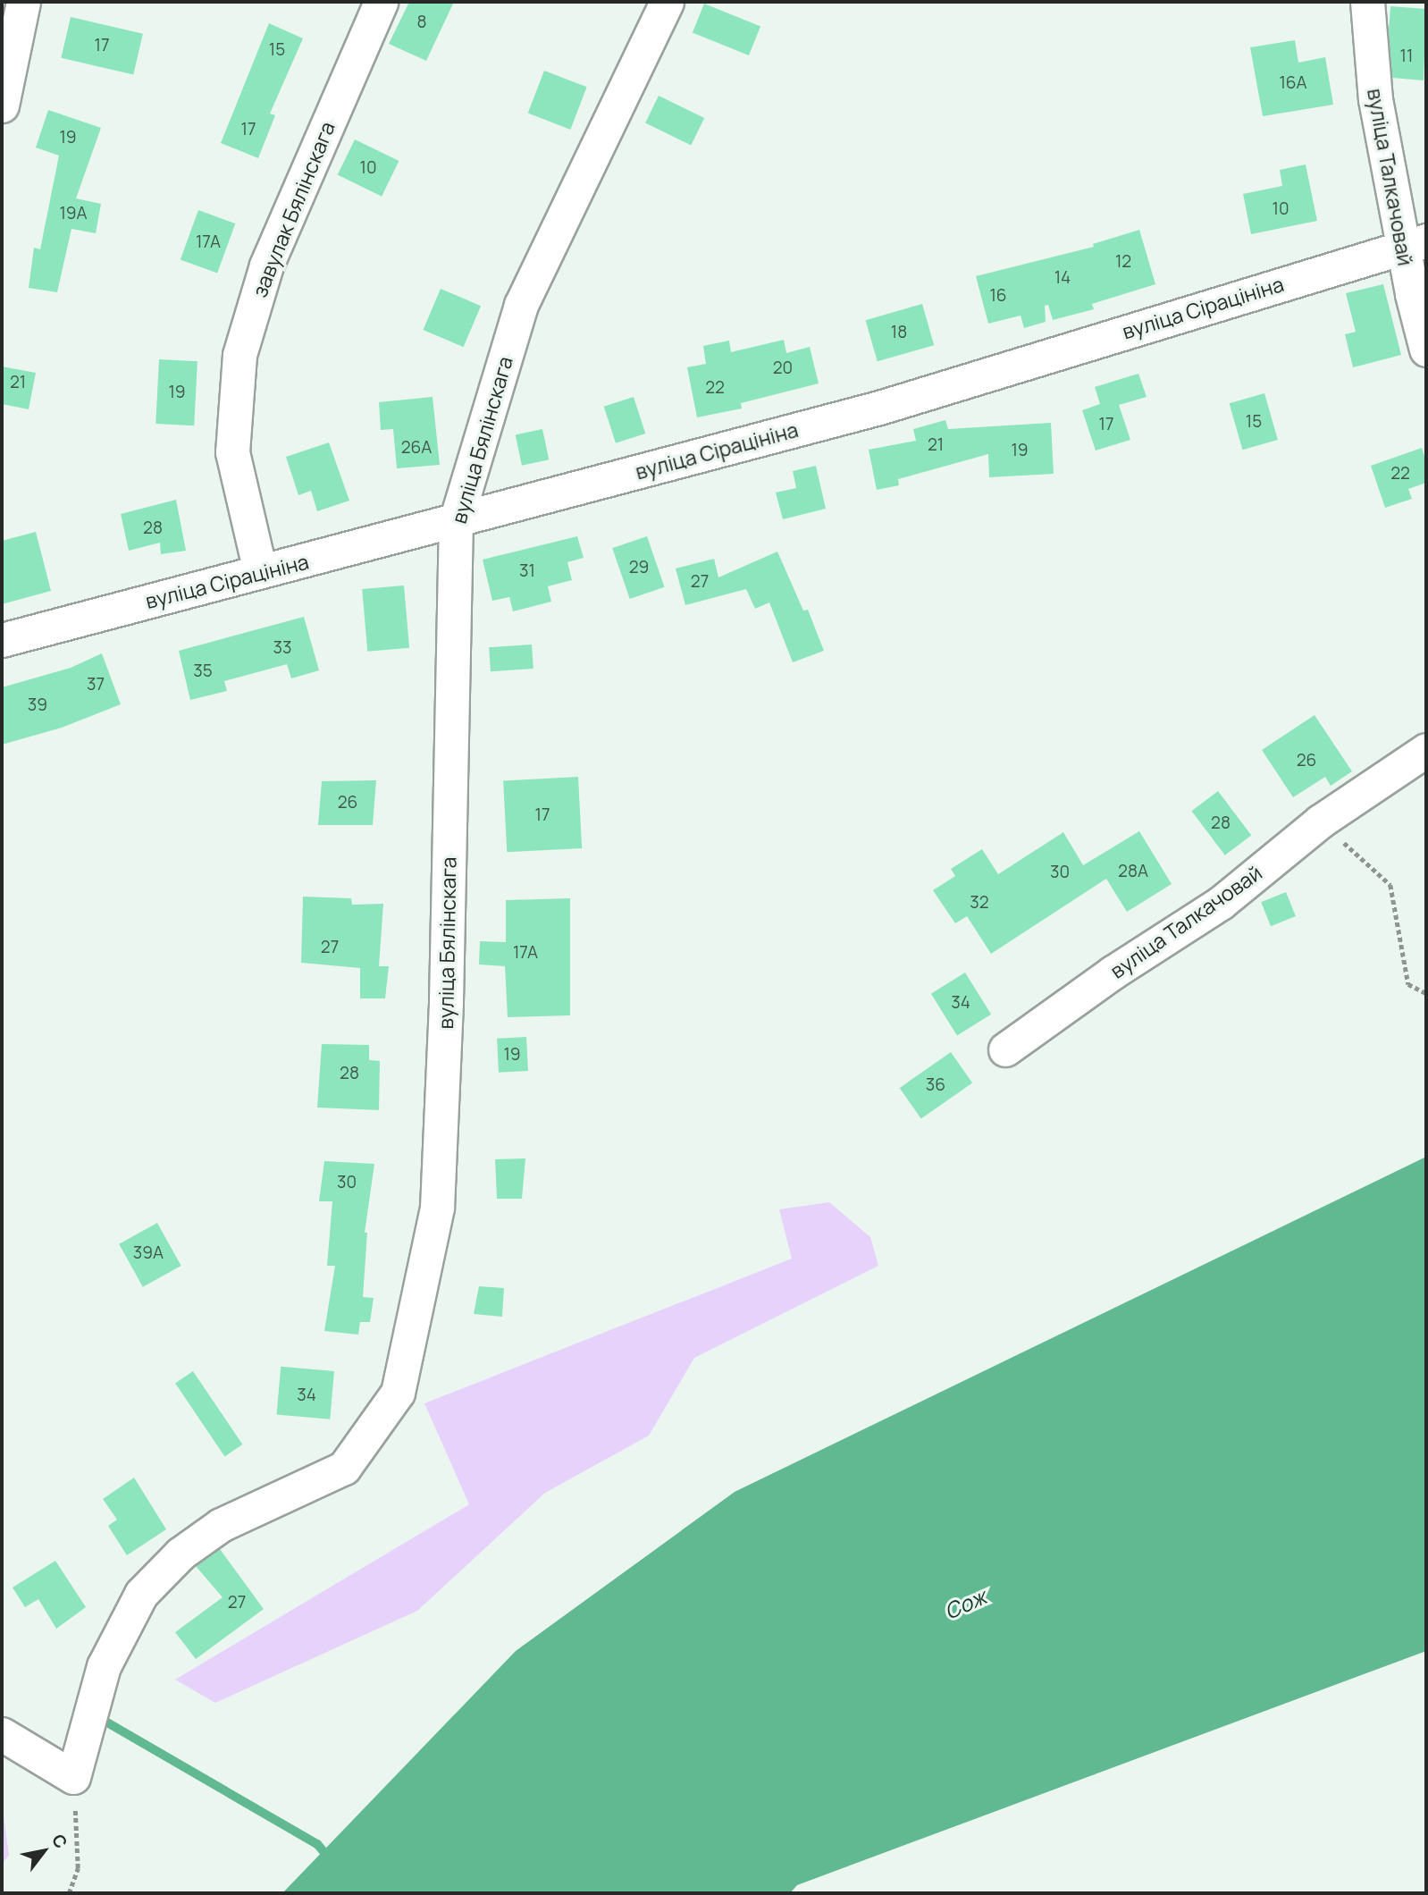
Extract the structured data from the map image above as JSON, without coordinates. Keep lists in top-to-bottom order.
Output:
{
  "streets": {
    "street": [
      "вуліца Талкачовай",
      "завулак Бялінскага",
      "вуліца Сірацініна",
      "вуліца Бялінскага"
    ]
  },
  "crossings": [
    ["вуліца Талкачовай", "вуліца Сірацініна"],
    ["завулак Бялінскага", "вуліца Сірацініна"],
    ["вуліца Сірацініна", "вуліца Бялінскага"]
  ],
  "water": ["Сож"],
  "house_numbers": [
    "8",
    "17",
    "15",
    "11",
    "16А",
    "17",
    "19",
    "10",
    "10",
    "19А",
    "17А",
    "12",
    "14",
    "16",
    "18",
    "20",
    "21",
    "22",
    "19",
    "15",
    "17",
    "21",
    "26А",
    "19",
    "22",
    "28",
    "29",
    "31",
    "27",
    "33",
    "35",
    "37",
    "39",
    "26",
    "26",
    "17",
    "28",
    "28А",
    "30",
    "32",
    "27",
    "17А",
    "34",
    "19",
    "28",
    "36",
    "30",
    "39А",
    "34",
    "27"
  ],
  "north": "top right"
}
